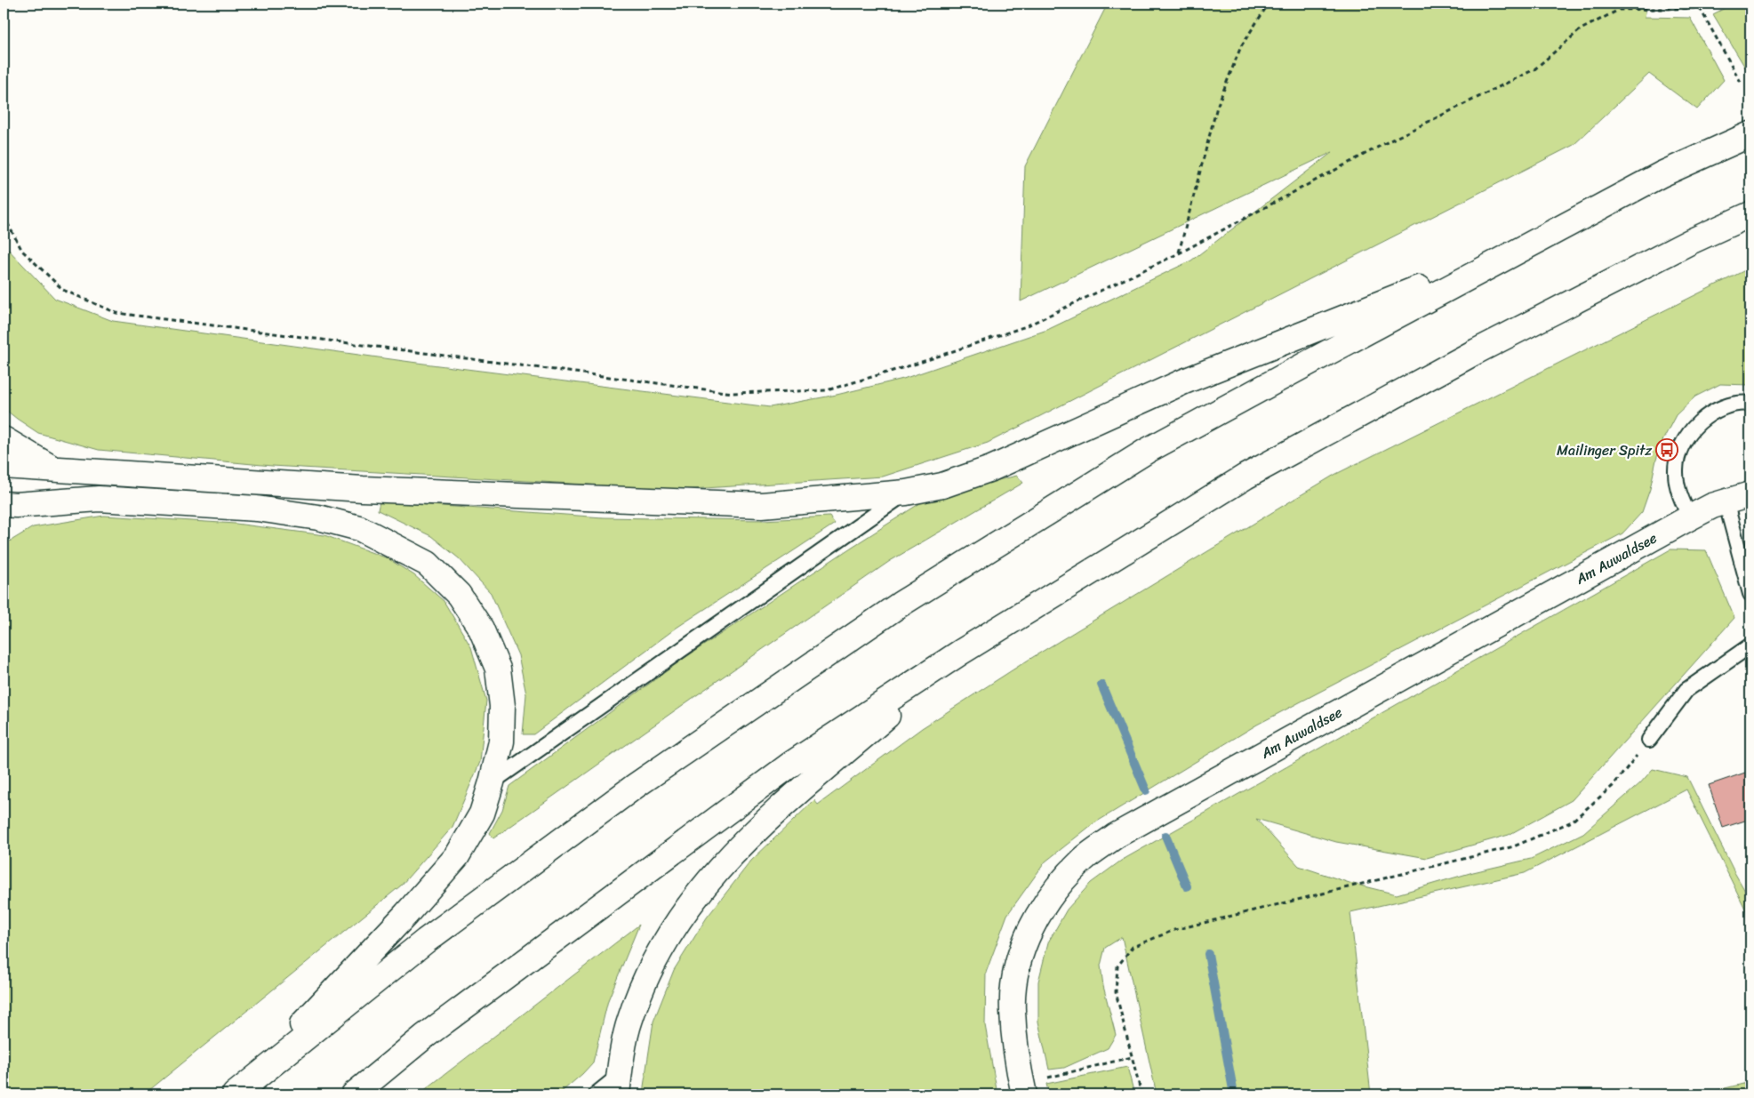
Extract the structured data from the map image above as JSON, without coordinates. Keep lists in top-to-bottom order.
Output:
{
  "streets": {
    "main road": ["Am Auwaldsee"]
  },
  "places": {
    "bus stop": ["Mailinger Spitz"]
  }
}
